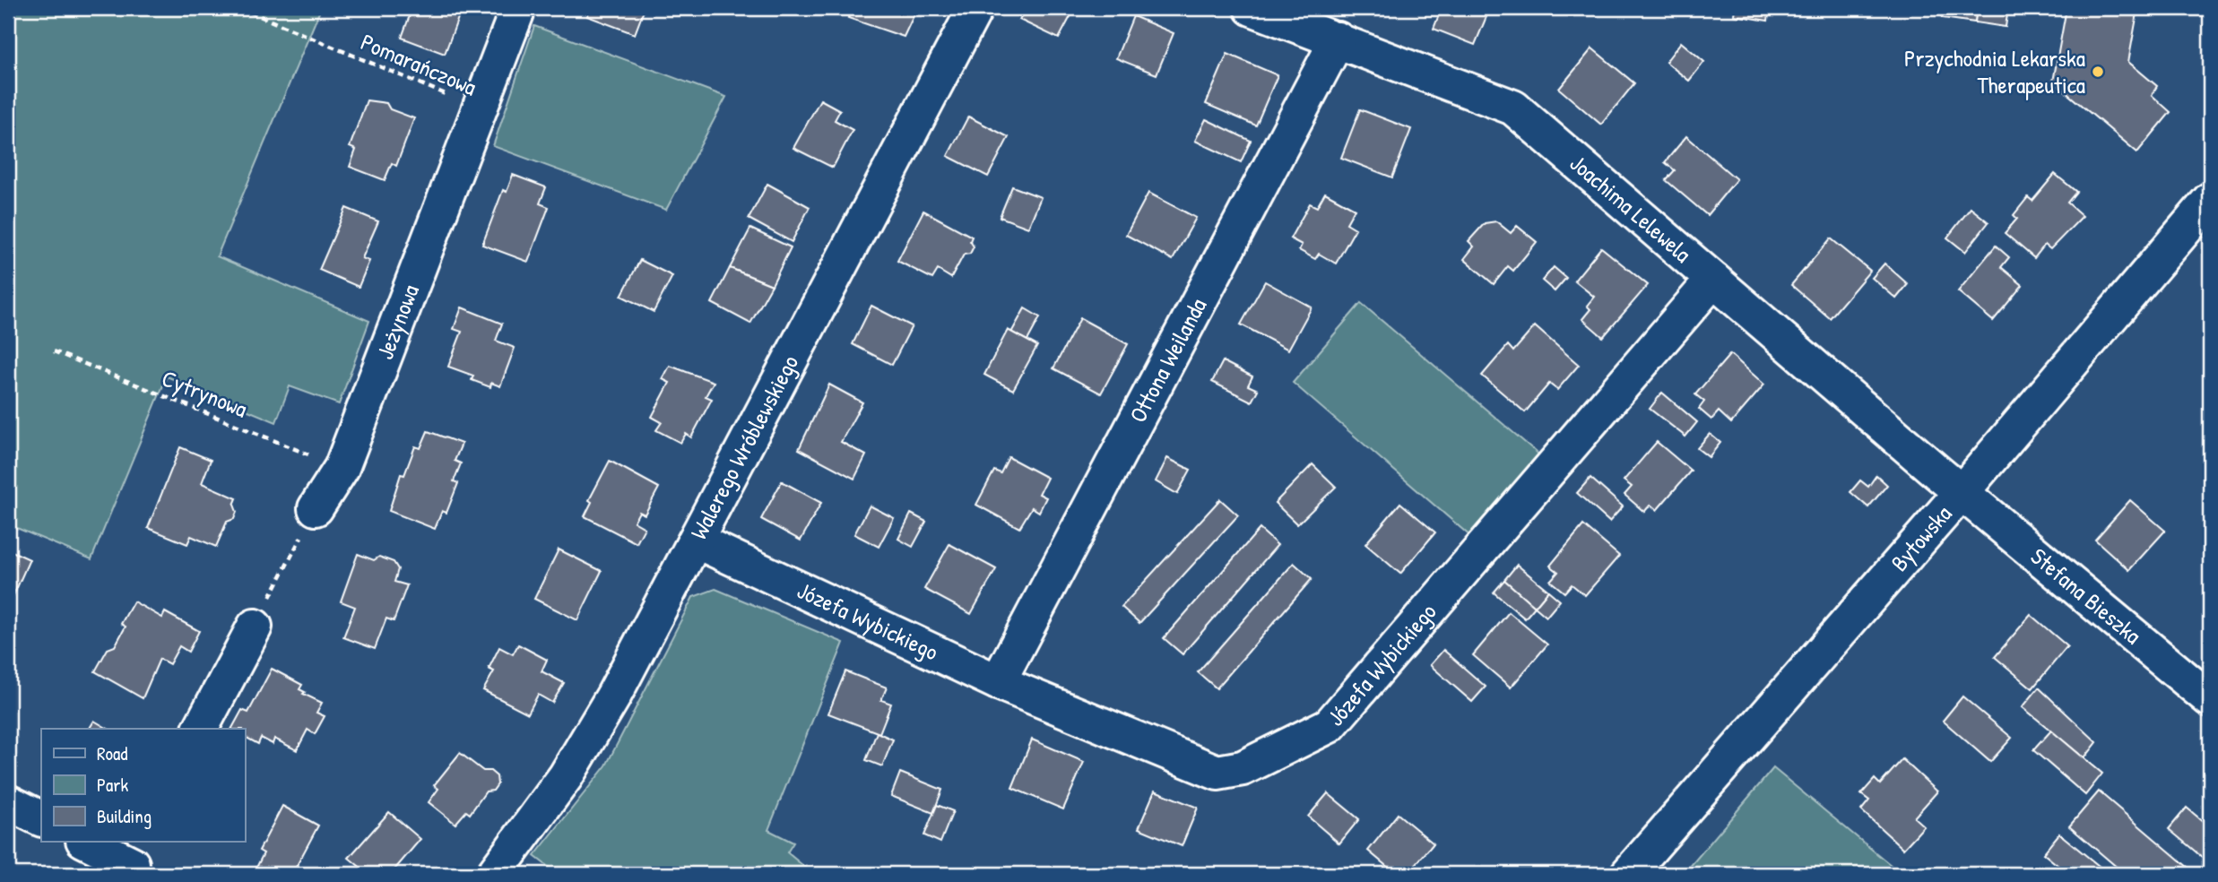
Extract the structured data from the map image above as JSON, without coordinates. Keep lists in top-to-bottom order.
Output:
{
  "streets": {
    "street": [
      "Joachima Lelewela",
      "Jeżynowa",
      "Ottona Weilanda",
      "Walerego Wróblewskiego",
      "Bytowska",
      "Stefana Bieszka",
      "Józefa Wybickiego"
    ],
    "path": ["Pomarańczowa", "Cytrynowa"]
  },
  "crossings": [
    ["Pomarańczowa", "Jeżynowa"],
    ["Joachima Lelewela", "Ottona Weilanda"],
    ["Joachima Lelewela", "Bytowska"],
    ["Joachima Lelewela", "Stefana Bieszka"],
    ["Joachima Lelewela", "Józefa Wybickiego"],
    ["Jeżynowa", "Cytrynowa"],
    ["Ottona Weilanda", "Józefa Wybickiego"],
    ["Walerego Wróblewskiego", "Józefa Wybickiego"],
    ["Bytowska", "Stefana Bieszka"]
  ],
  "places": ["Przychodnia Lekarska Therapeutica"],
  "legend": ["Road", "Park", "Building"]
}
